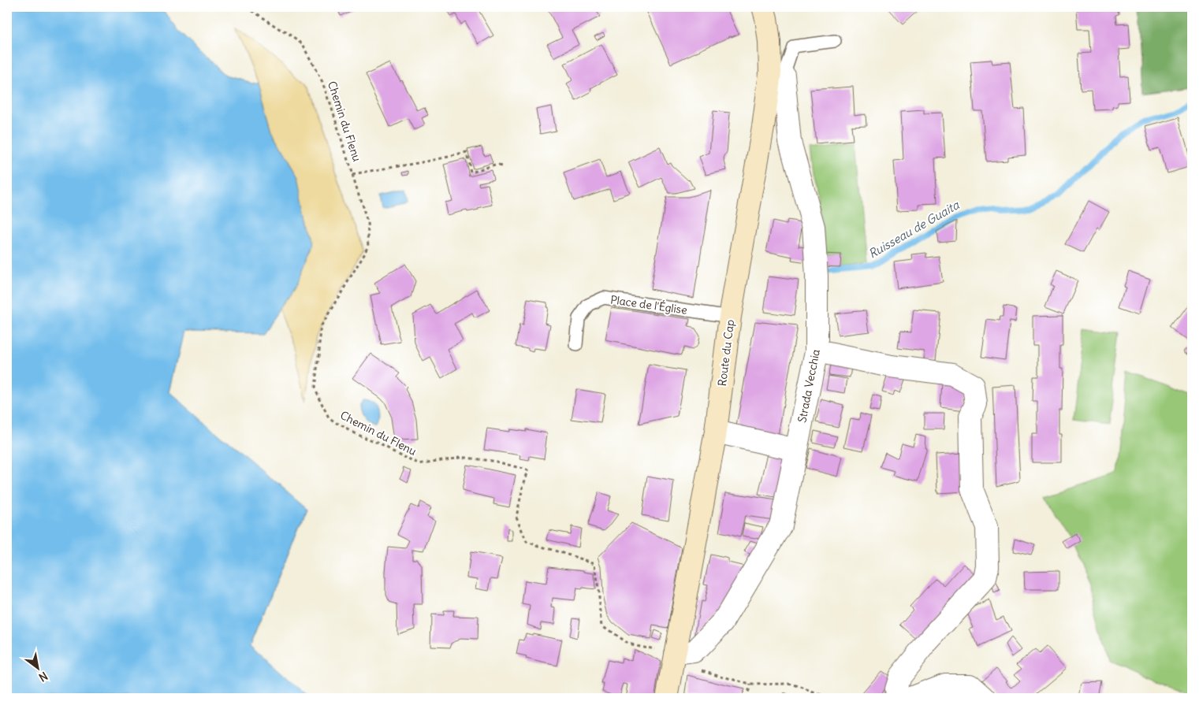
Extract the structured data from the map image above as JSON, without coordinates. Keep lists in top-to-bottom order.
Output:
{
  "streets": {
    "main road": ["Route du Cap"],
    "street": ["Strada Vecchia"],
    "lane": ["Place de l'Église"],
    "path": ["Chemin du Flenu"]
  },
  "crossings": [
    ["Chemin du Flenu", "Route du Cap"],
    ["Chemin du Flenu", "Strada Vecchia"],
    ["Place de l'Église", "Route du Cap"],
    ["Route du Cap", "Strada Vecchia"]
  ],
  "water": ["Ruisseau de Guaita"],
  "north": "bottom right"
}
